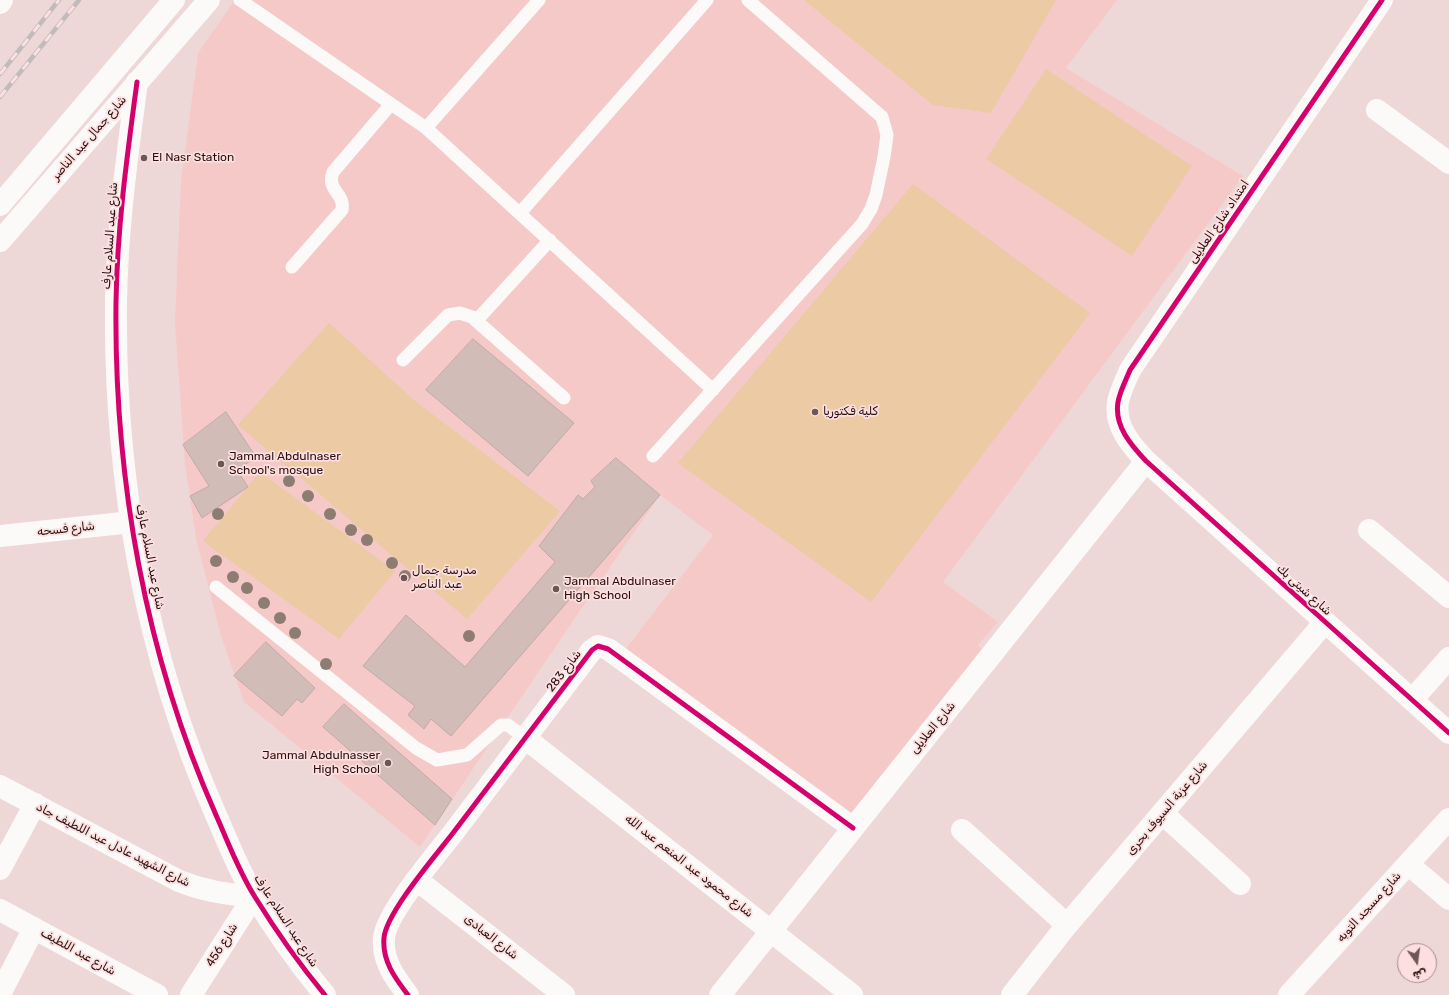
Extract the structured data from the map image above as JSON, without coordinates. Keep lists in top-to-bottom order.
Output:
{
  "streets": {
    "street": [
      "شارع جمال عبد الناصر",
      "امتداد شارع العلايلى",
      "شارع عبد السلام عارف",
      "شارع فسحه",
      "شارع شيتى بك",
      "شارع 283",
      "شارع العلايلى",
      "شارع عزبة السيوف بحرى",
      "شارع الشهيد عادل عبد اللطيف جاد",
      "شارع محمود عبد المنعم عبد الله",
      "شارع مسجد التوبه",
      "شارع العبادى",
      "شارع 456",
      "شارع عبد اللطيف"
    ]
  },
  "crossings": [
    ["شارع جمال عبد الناصر", "شارع عبد السلام عارف"],
    ["امتداد شارع العلايلى", "شارع شيتى بك"],
    ["امتداد شارع العلايلى", "شارع العلايلى"],
    ["شارع عبد السلام عارف", "شارع فسحه"],
    ["شارع عبد السلام عارف", "شارع الشهيد عادل عبد اللطيف جاد"],
    ["شارع عبد السلام عارف", "شارع 456"],
    ["شارع شيتى بك", "شارع العلايلى"],
    ["شارع شيتى بك", "شارع عزبة السيوف بحرى"],
    ["شارع 283", "شارع العلايلى"],
    ["شارع 283", "شارع محمود عبد المنعم عبد الله"],
    ["شارع 283", "شارع العبادى"],
    ["شارع العلايلى", "شارع محمود عبد المنعم عبد الله"],
    ["شارع الشهيد عادل عبد اللطيف جاد", "شارع 456"]
  ],
  "places": [
    "El Nasr Station",
    "كلية فكتوريا",
    "Jammal Abdulnaser School's mosque",
    "مدرسة جمال عبد الناصر",
    "Jammal Abdulnaser High School",
    "Jammal Abdulnasser High School"
  ],
  "north": "bottom"
}
